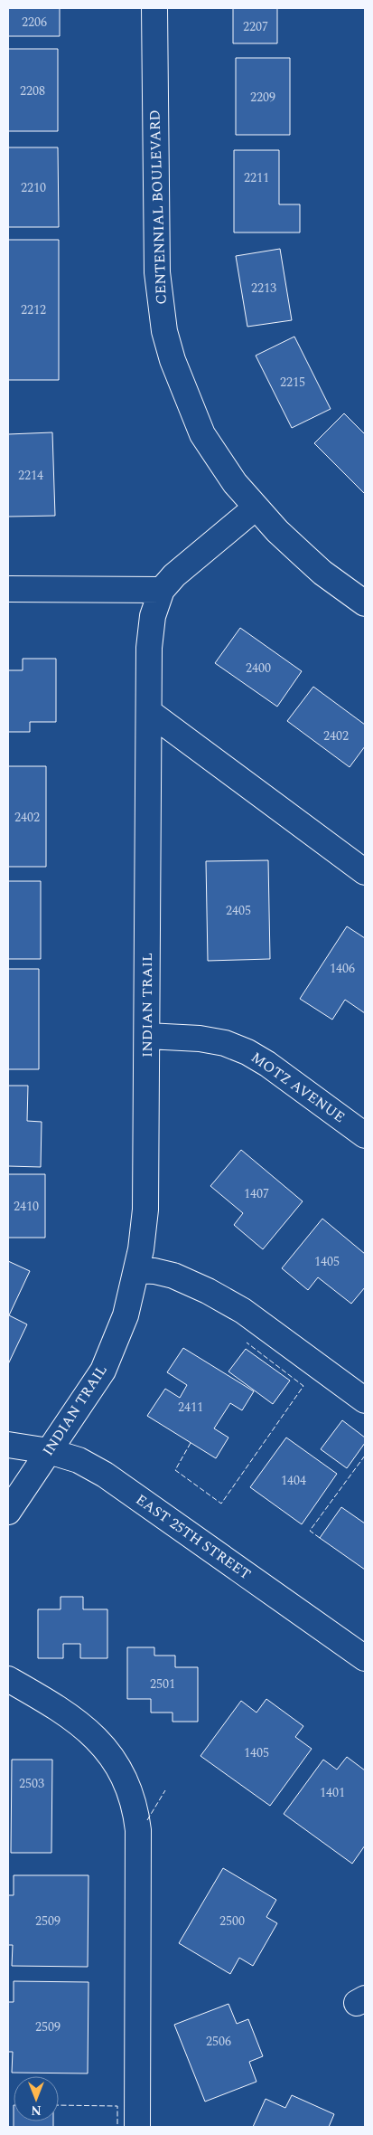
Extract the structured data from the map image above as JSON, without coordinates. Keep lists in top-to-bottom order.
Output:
{
  "streets": {
    "street": [
      "CENTENNIAL BOULEVARD",
      "INDIAN TRAIL",
      "MOTZ AVENUE",
      "EAST 25TH STREET"
    ]
  },
  "crossings": [
    ["CENTENNIAL BOULEVARD", "INDIAN TRAIL"],
    ["INDIAN TRAIL", "MOTZ AVENUE"],
    ["INDIAN TRAIL", "EAST 25TH STREET"]
  ],
  "house_numbers": [
    "2206",
    "2207",
    "2208",
    "2209",
    "2211",
    "2210",
    "2213",
    "2212",
    "2215",
    "2214",
    "2400",
    "2402",
    "2402",
    "2405",
    "1406",
    "1407",
    "2410",
    "1405",
    "2411",
    "1404",
    "2501",
    "1405",
    "2503",
    "1401",
    "2509",
    "2500",
    "2509",
    "2506"
  ],
  "north": "bottom"
}
